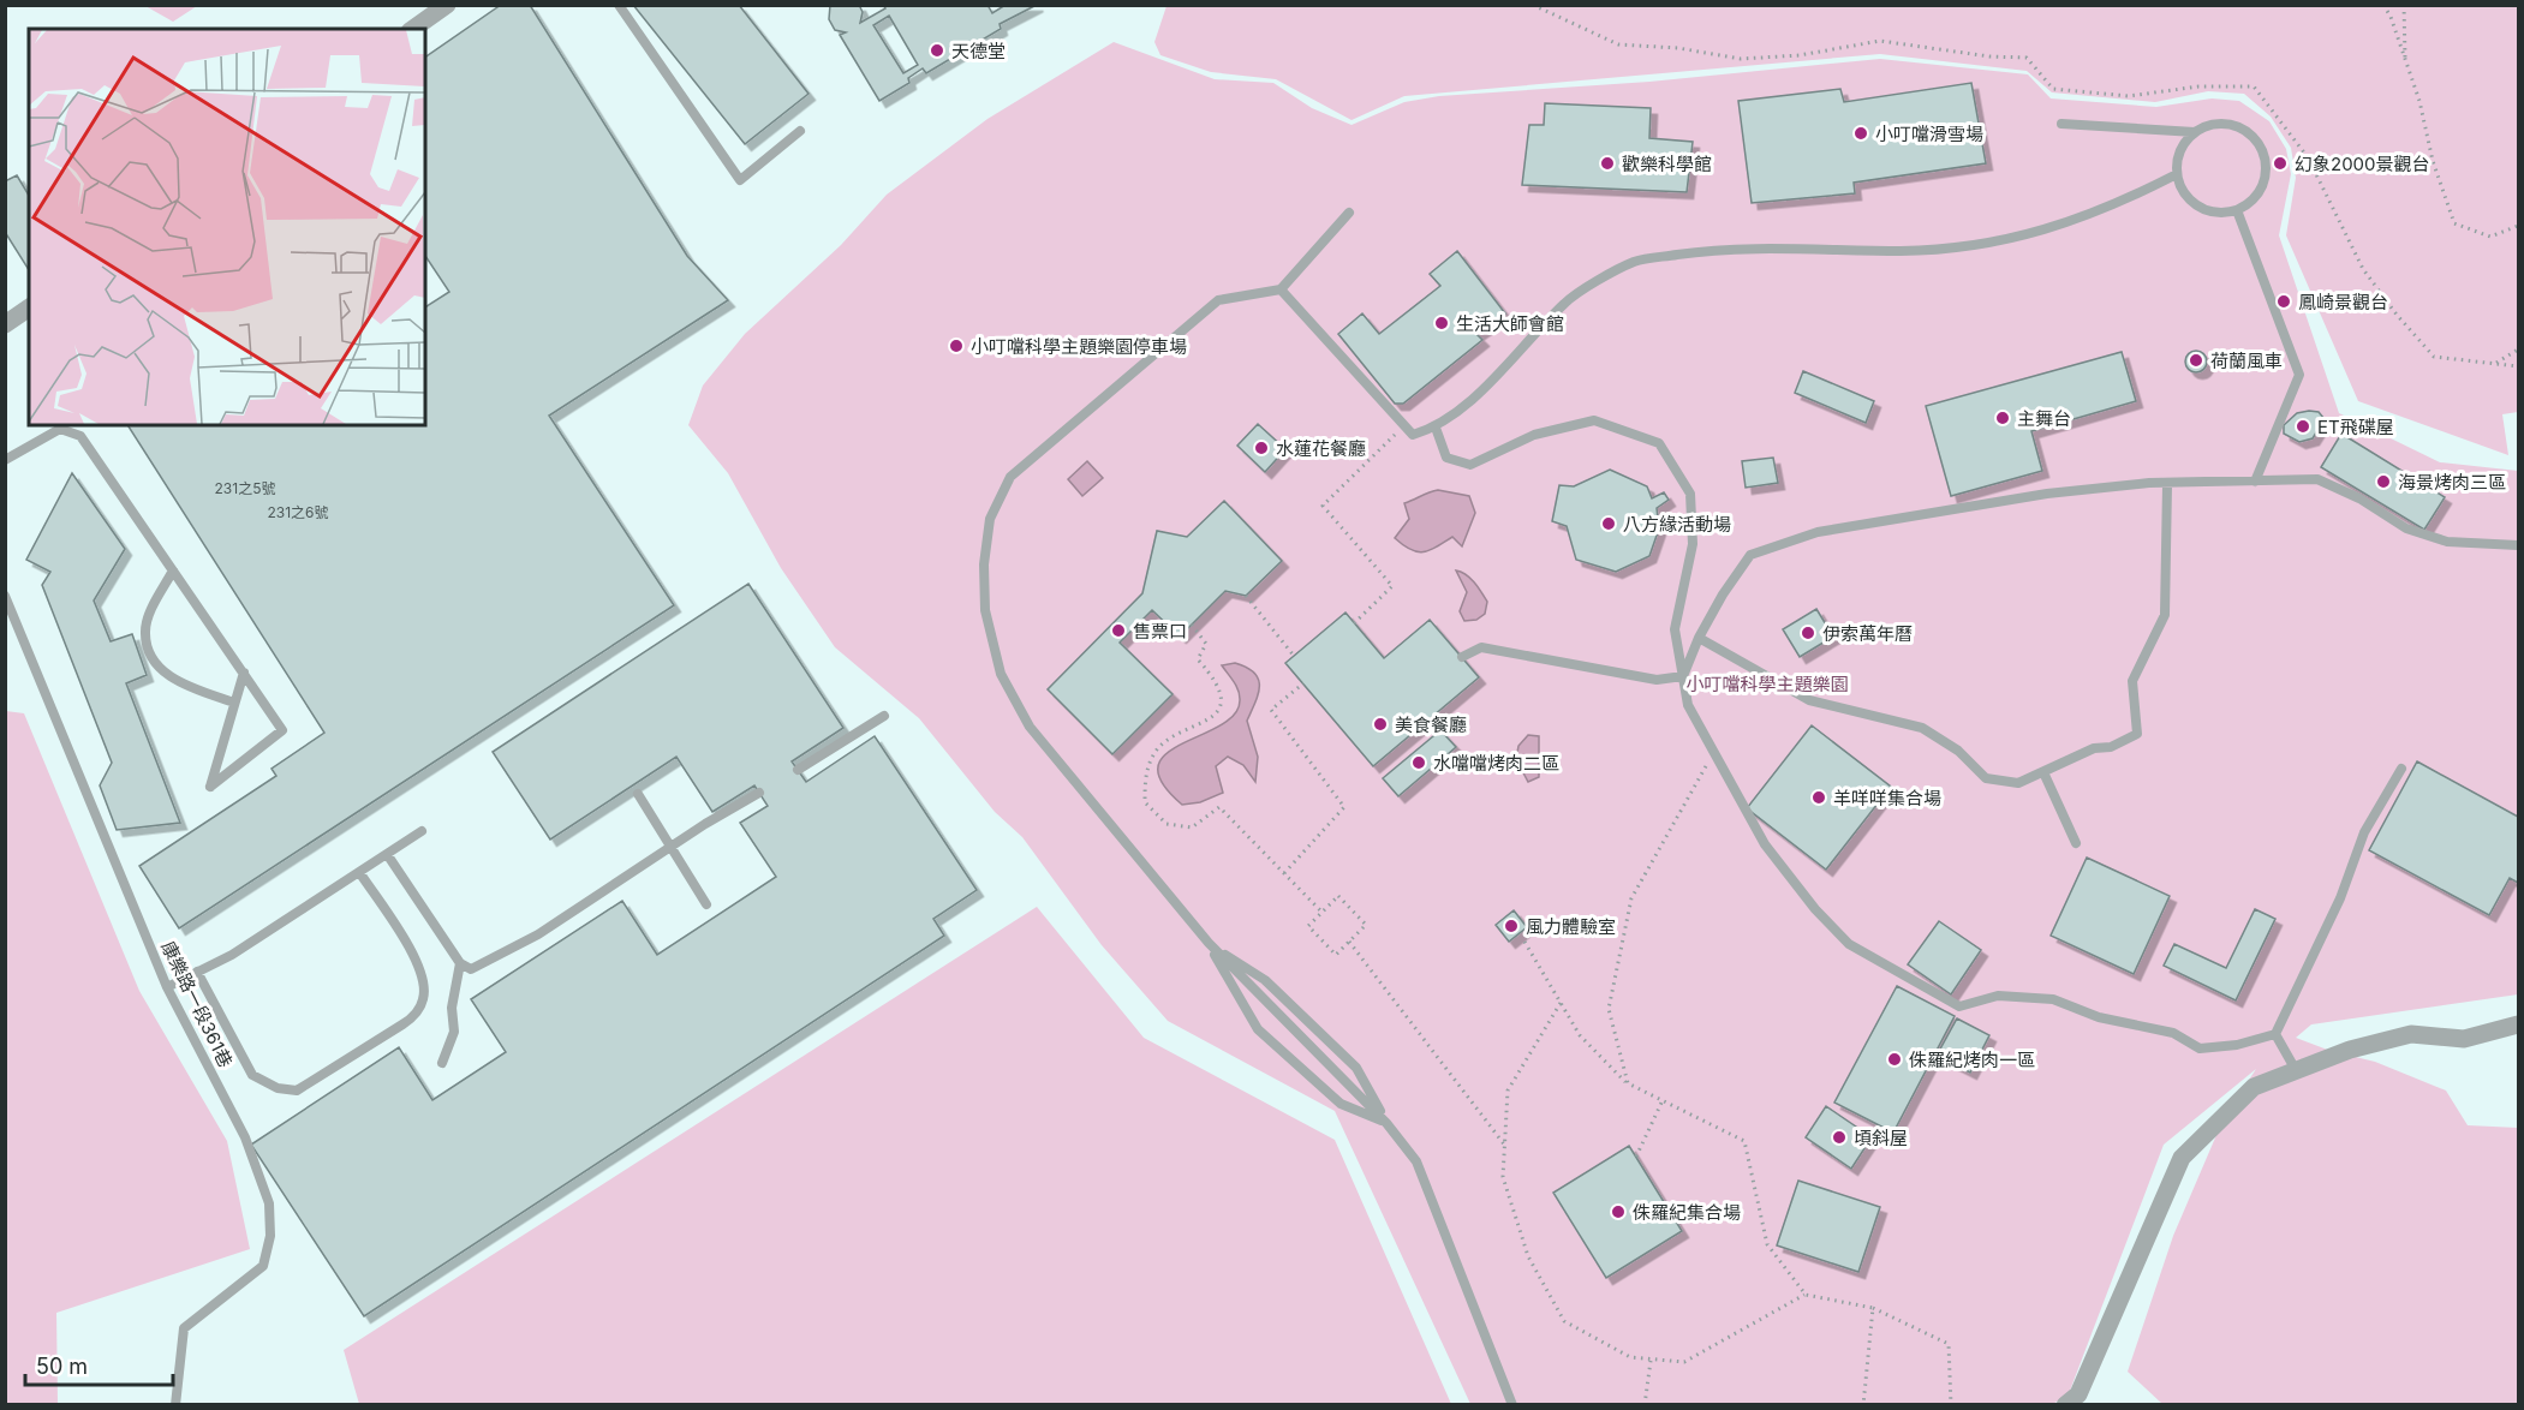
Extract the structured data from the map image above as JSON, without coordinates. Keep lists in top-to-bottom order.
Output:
{
  "streets": {
    "lane": ["康樂路一段361巷"]
  },
  "parks": ["小叮噹科學主題樂園"],
  "places": [
    "天德堂",
    "小叮噹滑雪場",
    "歡樂科學館",
    "幻象2000景觀台",
    "鳳崎景觀台",
    "生活大師會館",
    "小叮噹科學主題樂園停車場",
    "荷蘭風車",
    "主舞台",
    "ET飛碟屋",
    "水蓮花餐廳",
    "海景烤肉三區",
    "八方緣活動場",
    "售票口",
    "伊索萬年曆",
    "美食餐廳",
    "水噹噹烤肉二區",
    "羊咩咩集合場",
    "風力體驗室",
    "侏羅紀烤肉一區",
    "頃斜屋",
    "侏羅紀集合場"
  ],
  "house_numbers": ["231之5號", "231之6號"],
  "scale_bar": "50 m"
}
